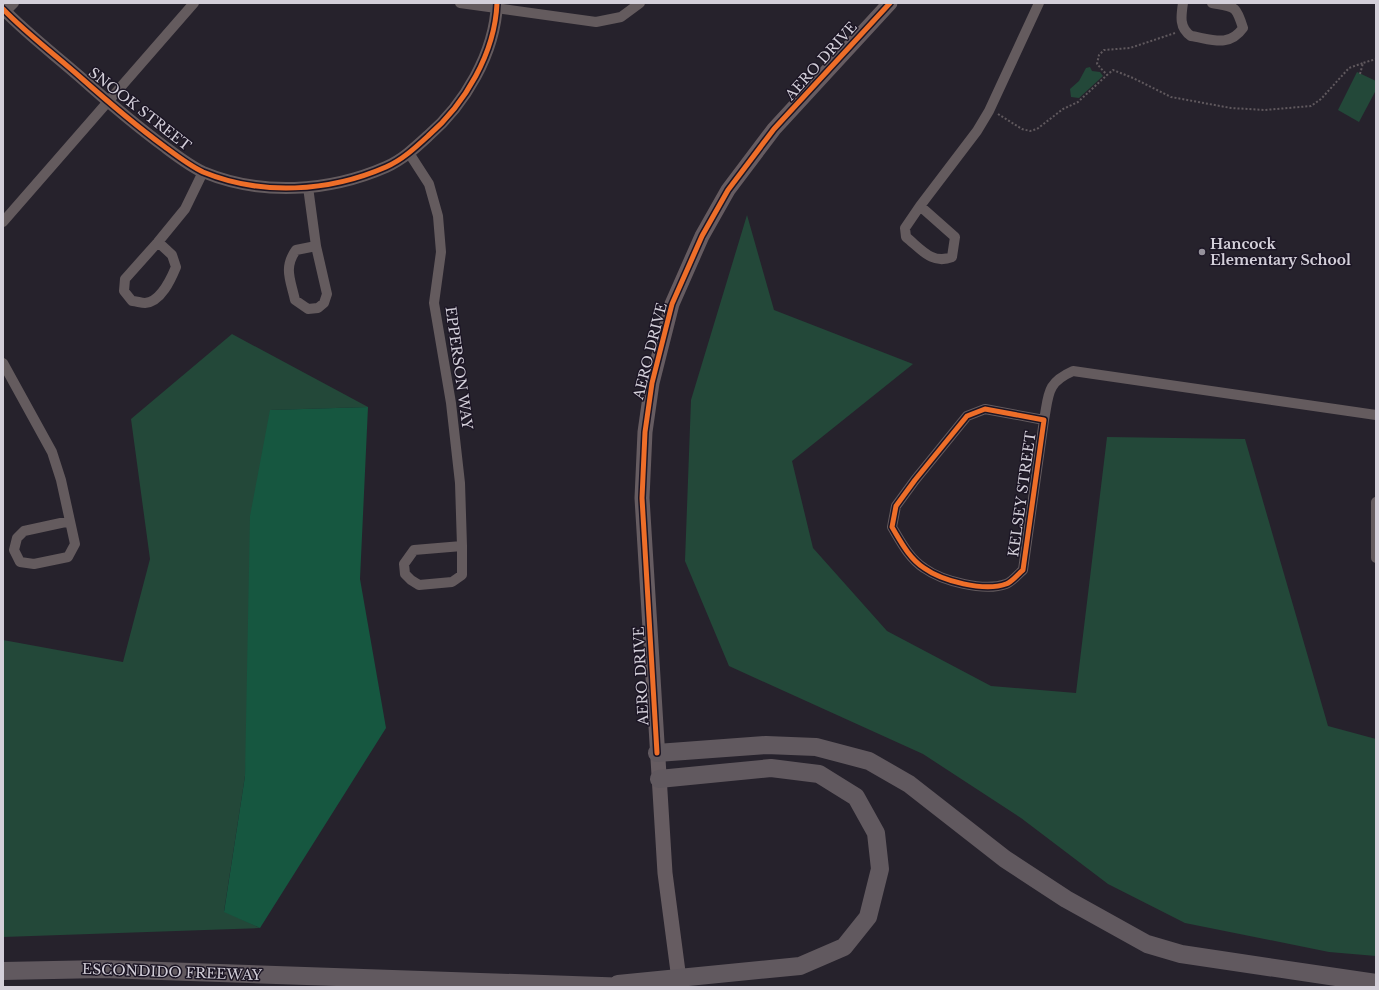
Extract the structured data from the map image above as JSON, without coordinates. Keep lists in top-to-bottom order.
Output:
{
  "streets": {
    "highway": ["ESCONDIDO FREEWAY"],
    "main road": ["AERO DRIVE"],
    "street": ["SNOOK STREET", "EPPERSON WAY", "KELSEY STREET"]
  },
  "crossings": [
    ["SNOOK STREET", "EPPERSON WAY"]
  ],
  "places": ["Hancock Elementary School"]
}
